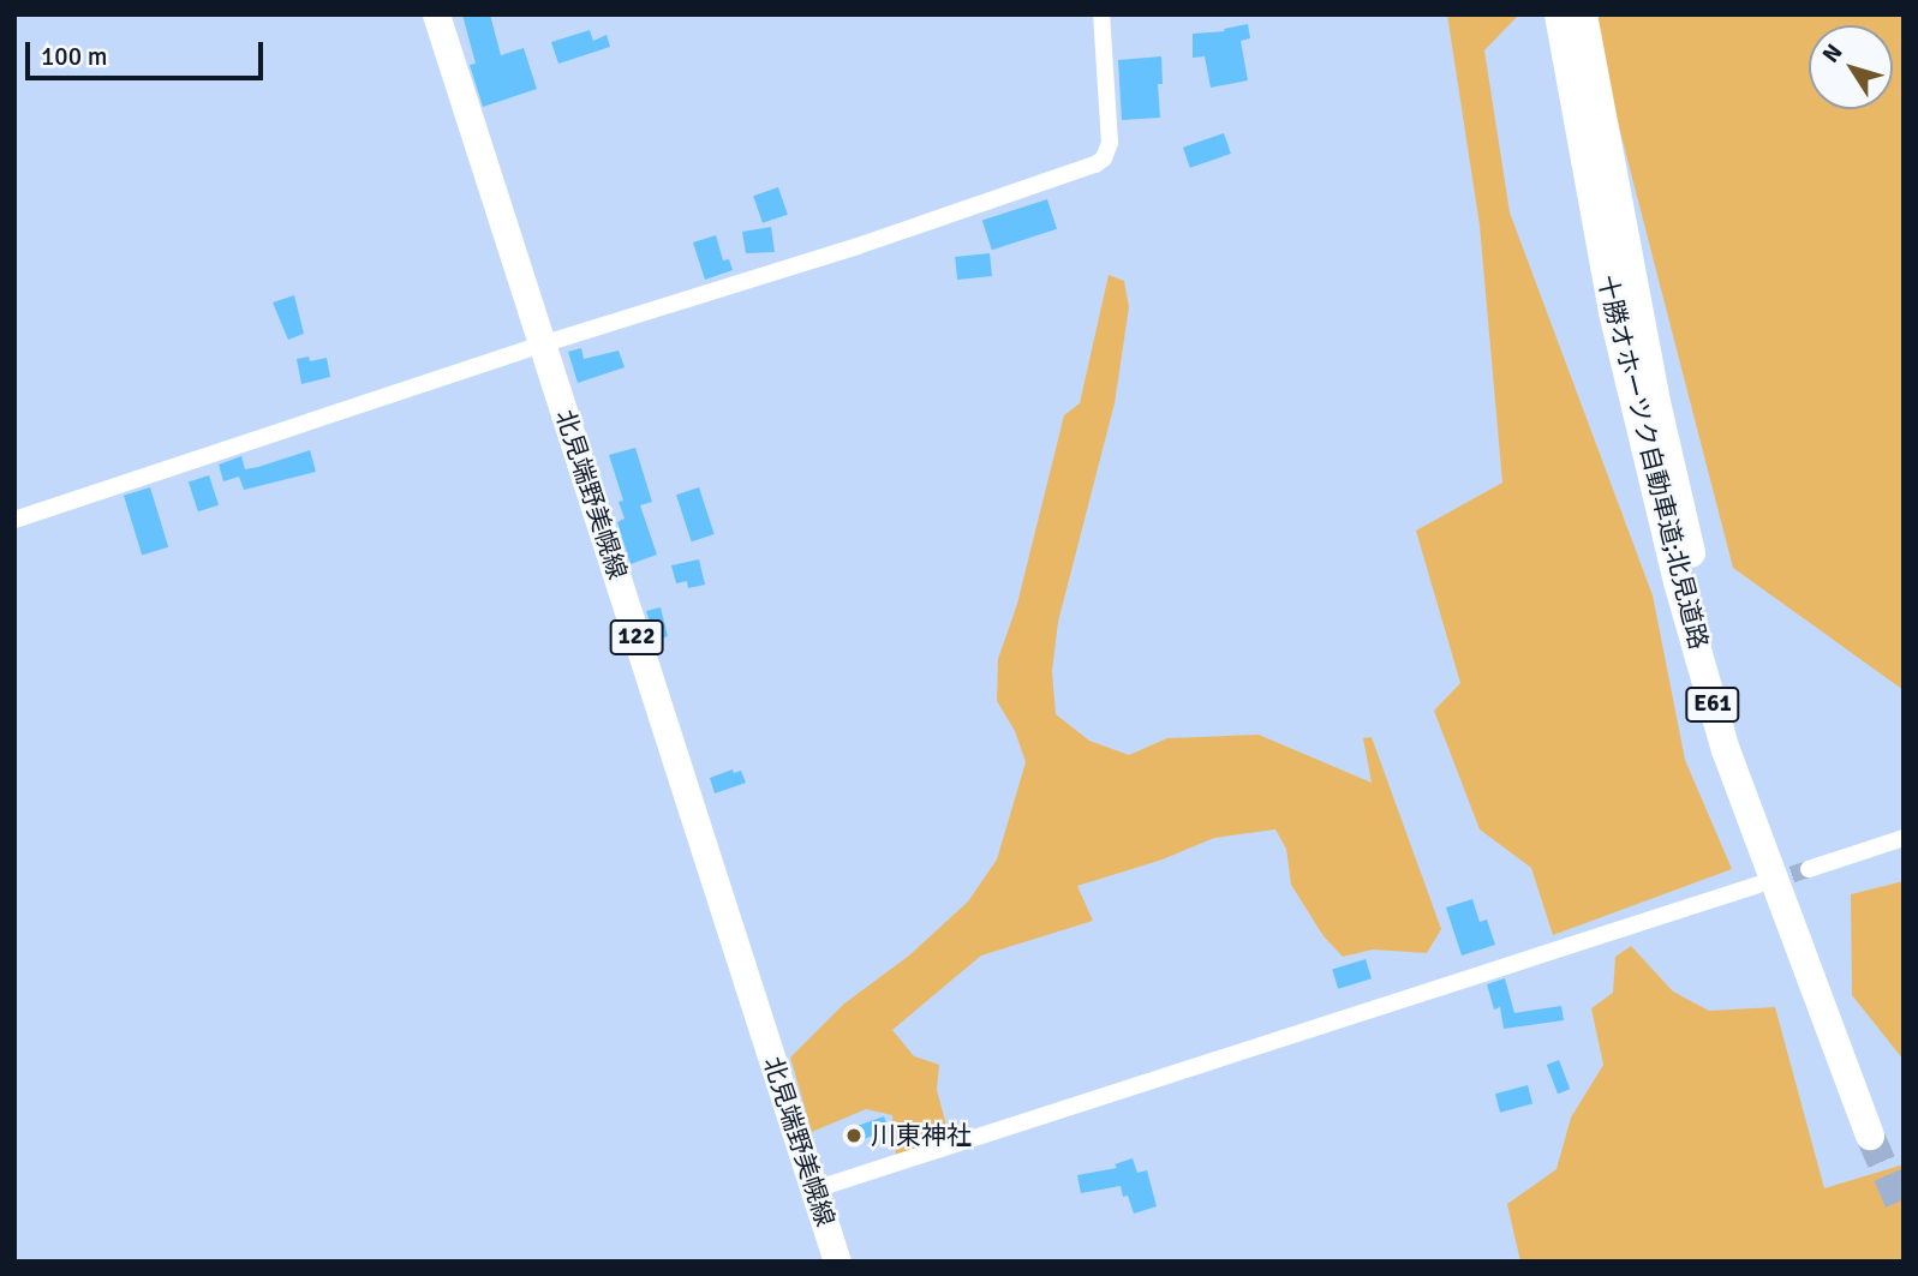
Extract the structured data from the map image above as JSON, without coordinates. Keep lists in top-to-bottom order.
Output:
{
  "streets": {
    "highway": ["十勝オホーツク自動車道;北見道路", "E61"],
    "main road": ["北見端野美幌線", "122"]
  },
  "places": ["川東神社"],
  "scale_bar": "100 m",
  "north": "top left"
}
